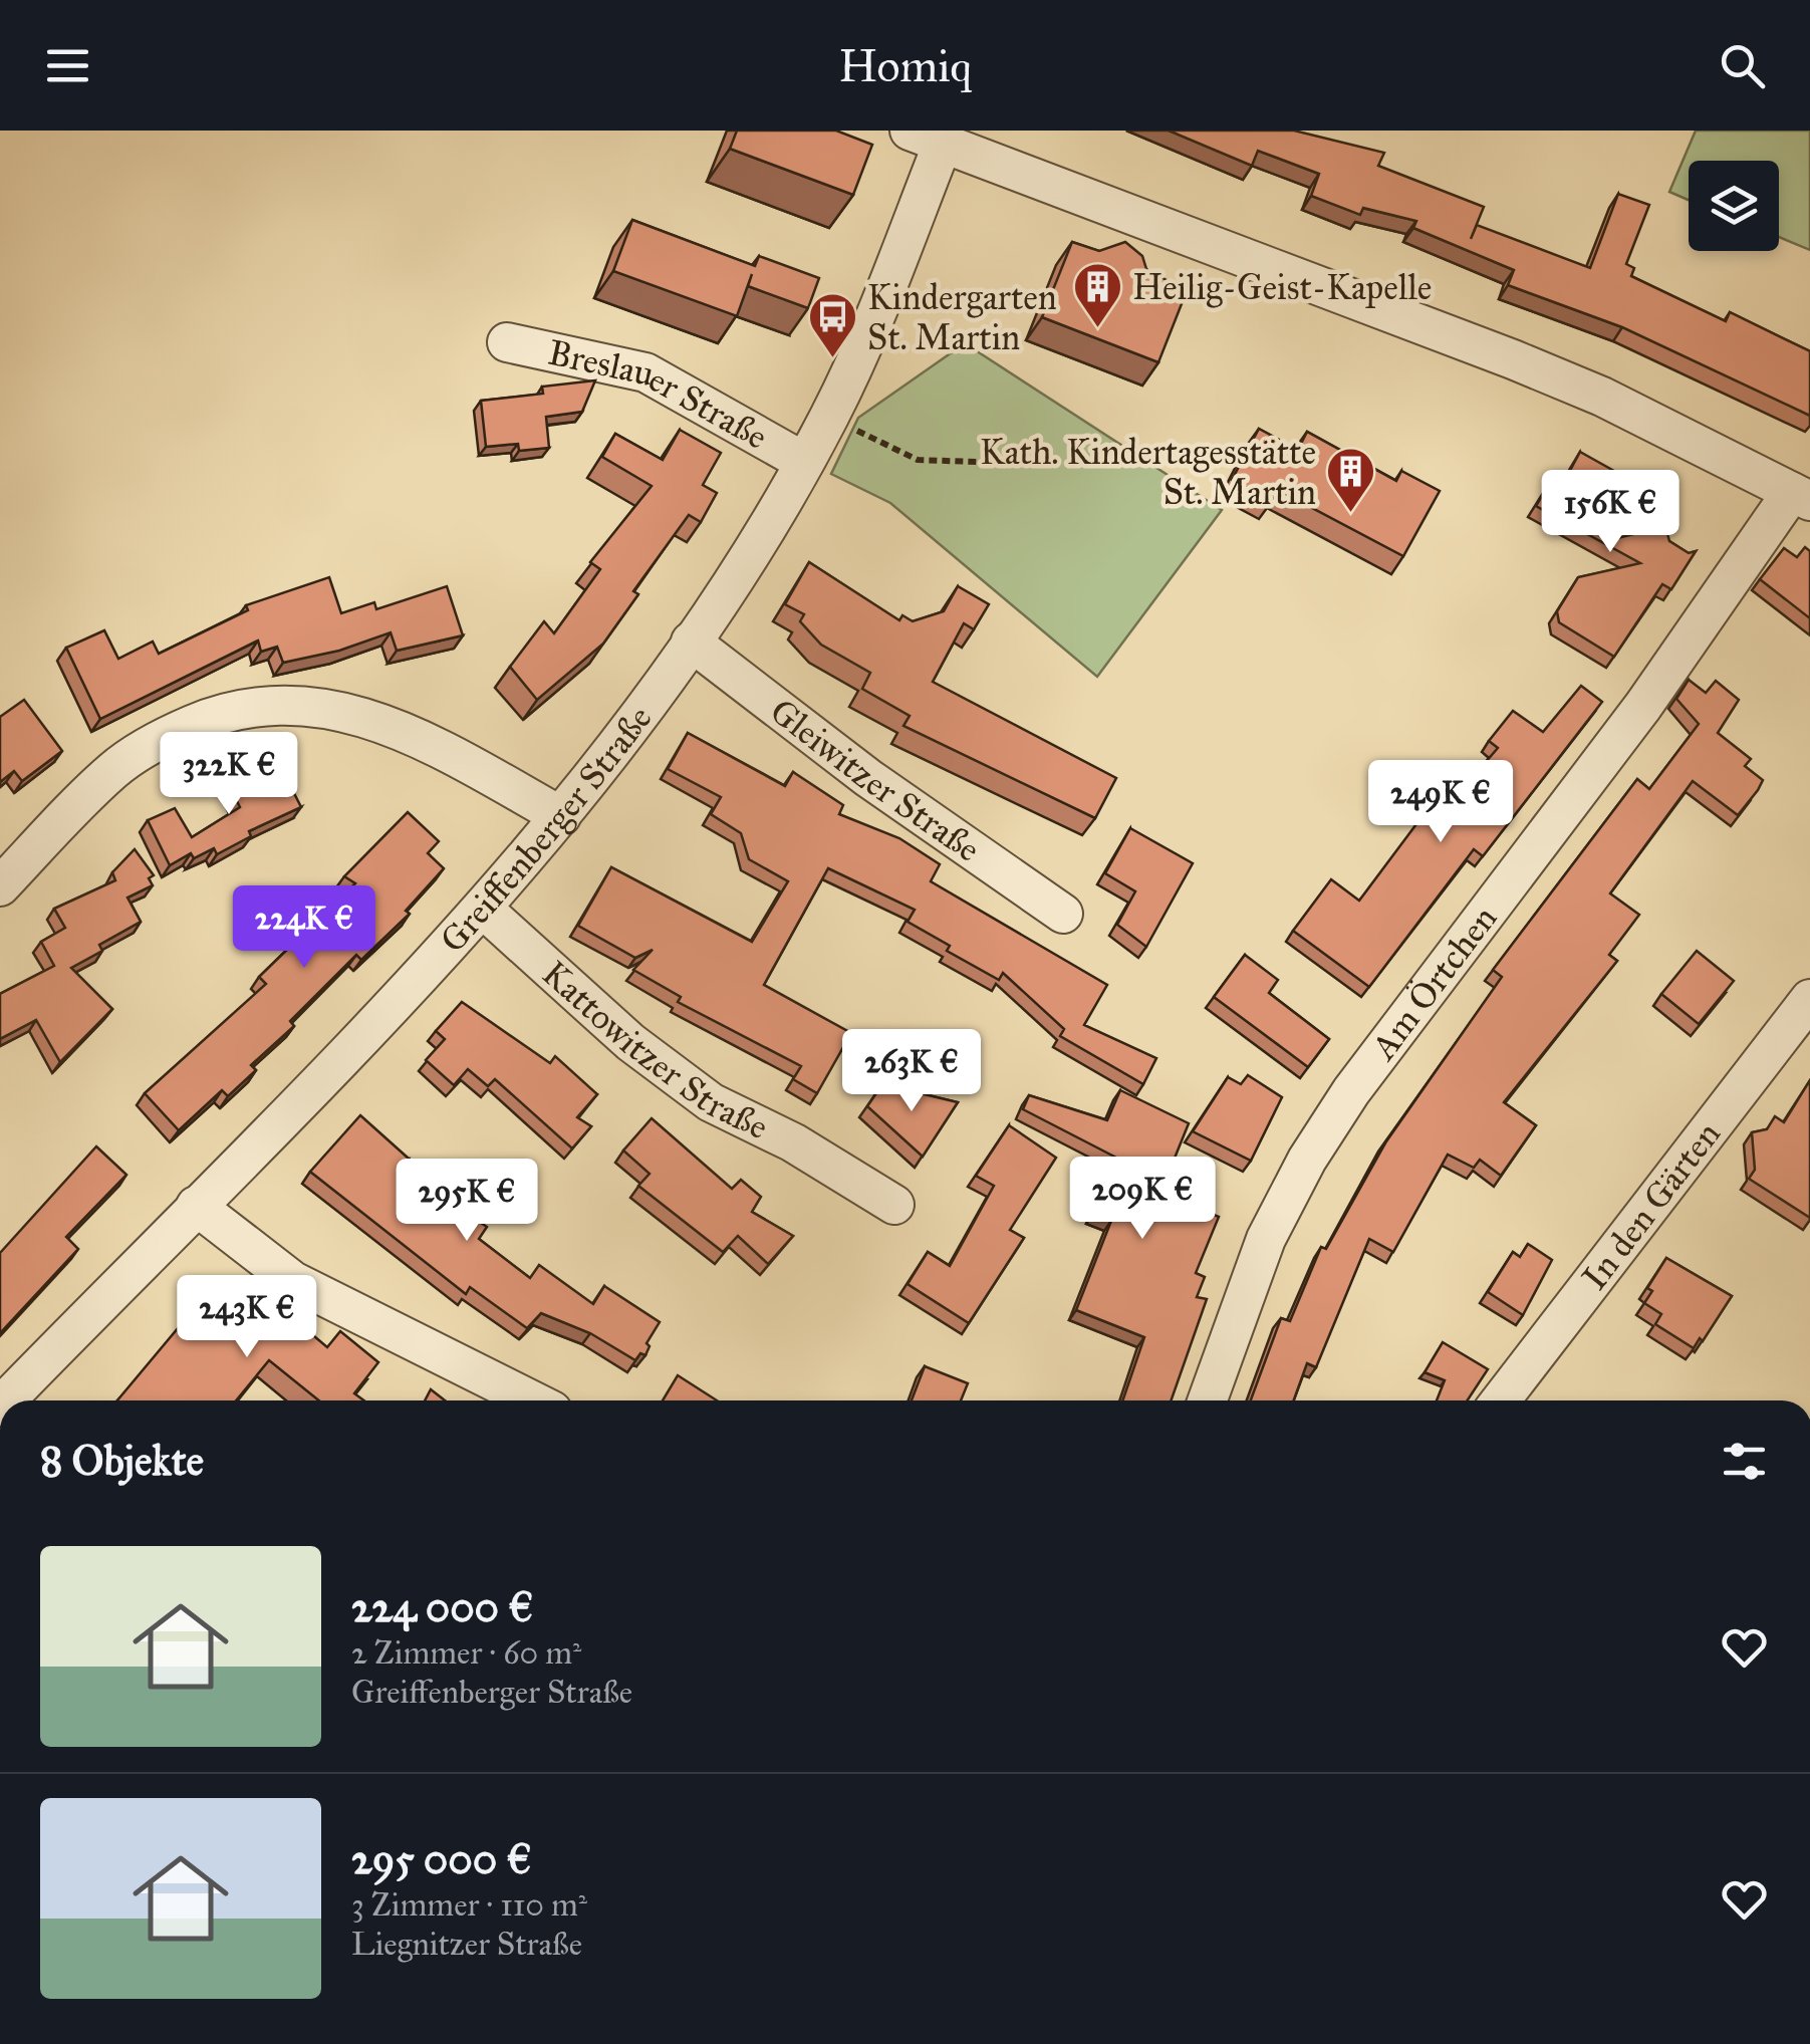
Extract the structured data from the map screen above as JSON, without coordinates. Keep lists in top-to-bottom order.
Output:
{
  "streets": {
    "street": [
      "Breslauer Straße",
      "Gleiwitzer Straße",
      "Greiffenberger Straße",
      "Am Örtchen",
      "Kattowitzer Straße",
      "In den Gärten"
    ]
  },
  "crossings": [
    ["Breslauer Straße", "Greiffenberger Straße"],
    ["Gleiwitzer Straße", "Greiffenberger Straße"],
    ["Greiffenberger Straße", "Kattowitzer Straße"]
  ],
  "places": {
    "building": ["Heilig-Geist-Kapelle", "Kath. Kindertagesstätte St. Martin"],
    "bus stop": ["Kindergarten St. Martin"]
  },
  "page": {
    "header": "Homiq",
    "price": [
      "156K €",
      "322K €",
      "249K €",
      "224K €",
      "263K €",
      "209K €",
      "295K €",
      "243K €"
    ],
    "heading": "8 Objekte",
    "list": [
      {
        "name": "224 000 €",
        "note": "2 Zimmer · 60 m² · Greiffenberger Straße"
      },
      {
        "name": "295 000 €",
        "note": "3 Zimmer · 110 m² · Liegnitzer Straße"
      }
    ]
  }
}
